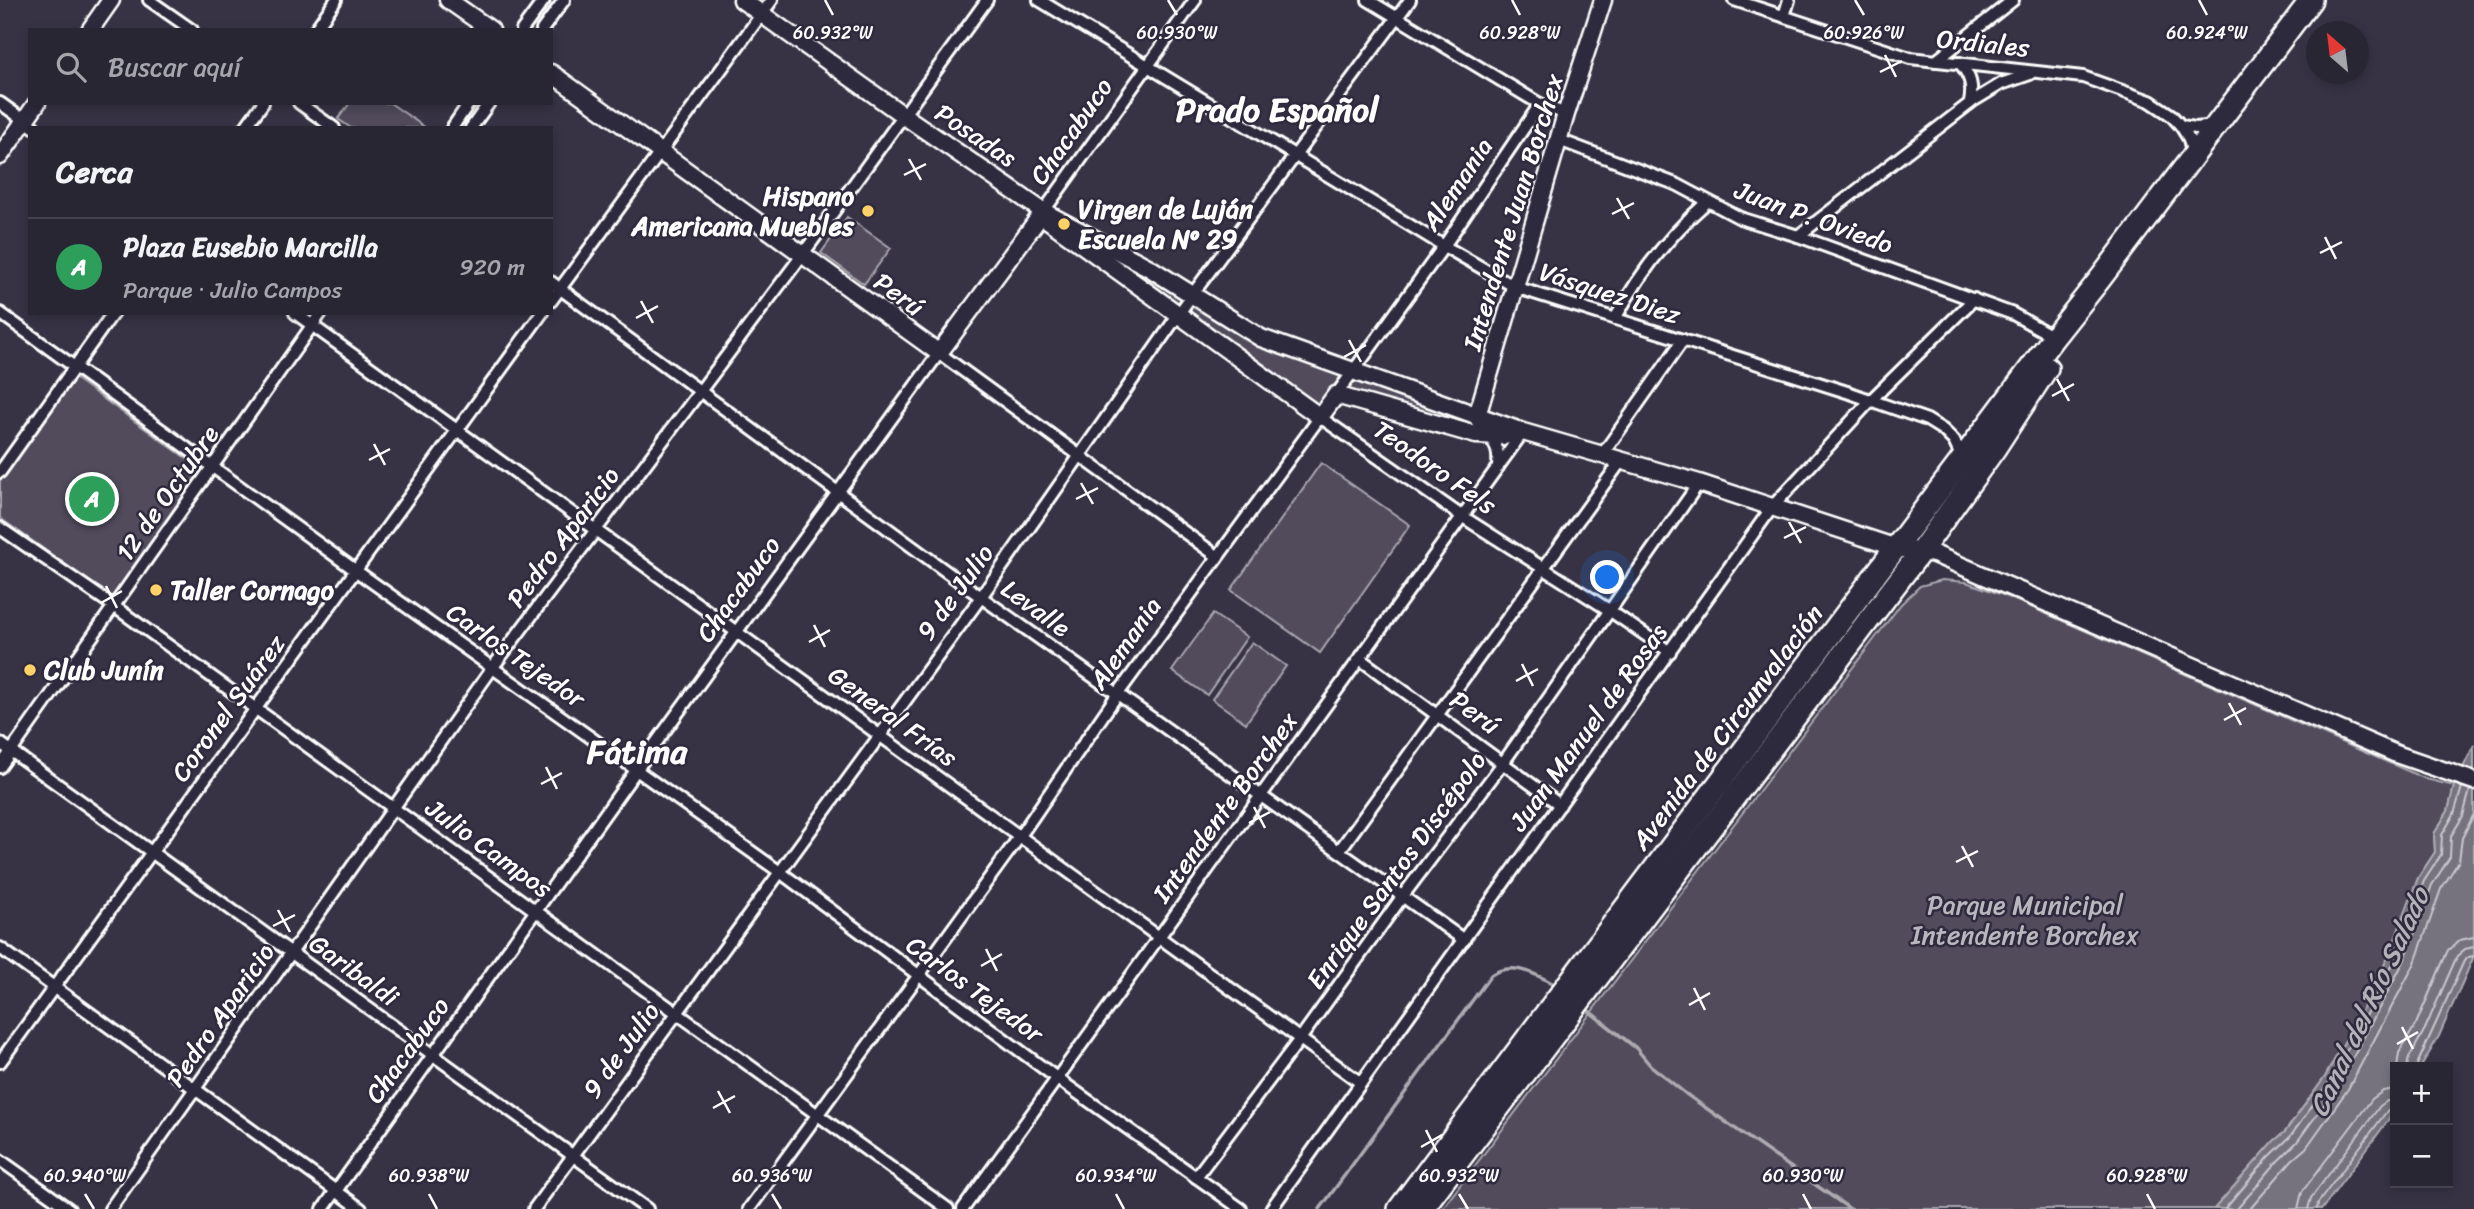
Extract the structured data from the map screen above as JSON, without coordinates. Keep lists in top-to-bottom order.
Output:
{
  "streets": {
    "highway": ["Avenida de Circunvalación"],
    "main road": [
      "Chacabuco",
      "Posadas",
      "Alemania",
      "Intendente Juan Borchex",
      "Perú",
      "Teodoro Fels"
    ],
    "street": [
      "Ordiales",
      "Juan P. Oviedo",
      "Vásquez Diez",
      "12 de Octubre",
      "Pedro Aparicio",
      "9 de Julio",
      "Levalle",
      "Carlos Tejedor",
      "Coronel Suárez",
      "General Frías",
      "Juan Manuel de Rosas",
      "Intendente Borchex",
      "Julio Campos",
      "Enrique Santos Discépolo",
      "Garibaldi"
    ]
  },
  "crossings": [
    ["Ordiales", "Avenida de Circunvalación"],
    ["Chacabuco", "Posadas"],
    ["Chacabuco", "Vásquez Diez"],
    ["Chacabuco", "Perú"],
    ["Chacabuco", "Levalle"],
    ["Chacabuco", "Carlos Tejedor"],
    ["Chacabuco", "General Frías"],
    ["Chacabuco", "Julio Campos"],
    ["Chacabuco", "Garibaldi"],
    ["Posadas", "Alemania"],
    ["Posadas", "Intendente Juan Borchex"],
    ["Posadas", "Teodoro Fels"],
    ["Posadas", "Pedro Aparicio"],
    ["Posadas", "9 de Julio"],
    ["Posadas", "Juan Manuel de Rosas"],
    ["Posadas", "Avenida de Circunvalación"],
    ["Posadas", "Intendente Borchex"],
    ["Posadas", "Enrique Santos Discépolo"],
    ["Alemania", "Vásquez Diez"],
    ["Alemania", "Perú"],
    ["Alemania", "Teodoro Fels"],
    ["Alemania", "Levalle"],
    ["Alemania", "Carlos Tejedor"],
    ["Alemania", "General Frías"],
    ["Alemania", "Julio Campos"],
    ["Intendente Juan Borchex", "Juan P. Oviedo"],
    ["Intendente Juan Borchex", "Vásquez Diez"],
    ["Juan P. Oviedo", "Juan Manuel de Rosas"],
    ["Juan P. Oviedo", "Avenida de Circunvalación"],
    ["Vásquez Diez", "9 de Julio"],
    ["Vásquez Diez", "Juan Manuel de Rosas"],
    ["Vásquez Diez", "Avenida de Circunvalación"],
    ["Perú", "Pedro Aparicio"],
    ["Perú", "9 de Julio"],
    ["Perú", "Juan Manuel de Rosas"],
    ["Perú", "Intendente Borchex"],
    ["Perú", "Enrique Santos Discépolo"],
    ["Teodoro Fels", "9 de Julio"],
    ["Teodoro Fels", "Juan Manuel de Rosas"],
    ["Teodoro Fels", "Intendente Borchex"],
    ["Teodoro Fels", "Enrique Santos Discépolo"],
    ["12 de Octubre", "Carlos Tejedor"],
    ["12 de Octubre", "General Frías"],
    ["12 de Octubre", "Julio Campos"],
    ["12 de Octubre", "Garibaldi"],
    ["Pedro Aparicio", "Levalle"],
    ["Pedro Aparicio", "Carlos Tejedor"],
    ["Pedro Aparicio", "General Frías"],
    ["Pedro Aparicio", "Julio Campos"],
    ["Pedro Aparicio", "Garibaldi"],
    ["9 de Julio", "Levalle"],
    ["9 de Julio", "Carlos Tejedor"],
    ["9 de Julio", "General Frías"],
    ["9 de Julio", "Julio Campos"],
    ["9 de Julio", "Garibaldi"],
    ["Levalle", "Juan Manuel de Rosas"],
    ["Levalle", "Intendente Borchex"],
    ["Levalle", "Enrique Santos Discépolo"],
    ["Carlos Tejedor", "Coronel Suárez"],
    ["Carlos Tejedor", "Intendente Borchex"],
    ["Carlos Tejedor", "Enrique Santos Discépolo"],
    ["Coronel Suárez", "General Frías"],
    ["Coronel Suárez", "Julio Campos"],
    ["Coronel Suárez", "Garibaldi"],
    ["General Frías", "Juan Manuel de Rosas"],
    ["General Frías", "Intendente Borchex"],
    ["General Frías", "Enrique Santos Discépolo"]
  ],
  "districts": ["Prado Español", "Fátima"],
  "water": ["Canal del Río Salado"],
  "parks": ["Parque Municipal Intendente Borchex"],
  "places": [
    "Hispano Americana Muebles",
    "Virgen de Luján Escuela Nº 29",
    "Taller Cornago",
    "Club Junín"
  ],
  "north": "top left",
  "page": {
    "search": "Buscar aquí",
    "heading": "Cerca",
    "list": [
      {
        "mark": "A",
        "name": "Plaza Eusebio Marcilla",
        "note": "Parque · Julio Campos",
        "value": "920 m"
      }
    ],
    "pins": "A",
    "map_buttons": ["+", "−"]
  },
  "coordinates": [
    "60.932°W",
    "60.930°W",
    "60.928°W",
    "60.926°W",
    "60.924°W",
    "60.940°W",
    "60.938°W",
    "60.936°W",
    "60.934°W"
  ]
}
